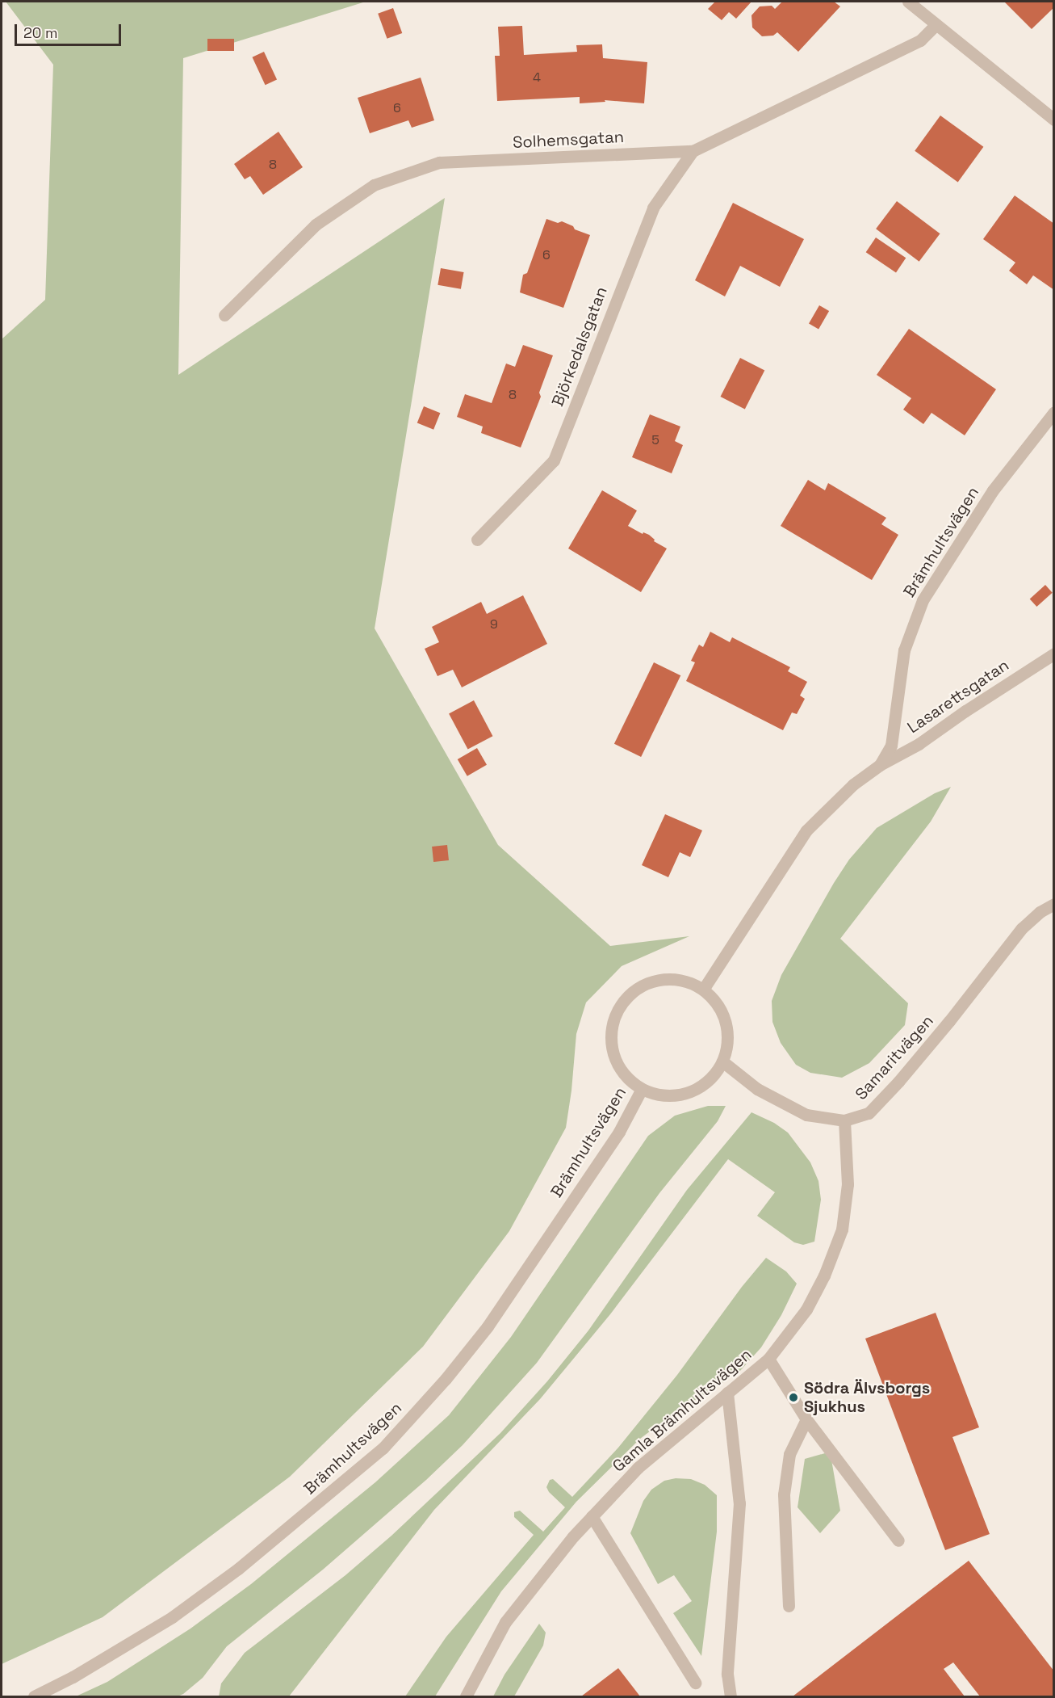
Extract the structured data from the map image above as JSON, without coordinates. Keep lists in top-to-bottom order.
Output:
{
  "streets": {
    "street": [
      "Solhemsgatan",
      "Björkedalsgatan",
      "Brämhultsvägen",
      "Lasarettsgatan",
      "Samaritvägen",
      "Gamla Brämhultsvägen"
    ]
  },
  "crossings": [
    ["Solhemsgatan", "Björkedalsgatan"],
    ["Brämhultsvägen", "Lasarettsgatan"],
    ["Brämhultsvägen", "Samaritvägen"],
    ["Samaritvägen", "Gamla Brämhultsvägen"]
  ],
  "places": ["Södra Älvsborgs Sjukhus"],
  "house_numbers": [
    "4",
    "6",
    "8",
    "6",
    "8",
    "5",
    "9"
  ],
  "scale_bar": "20 m"
}
